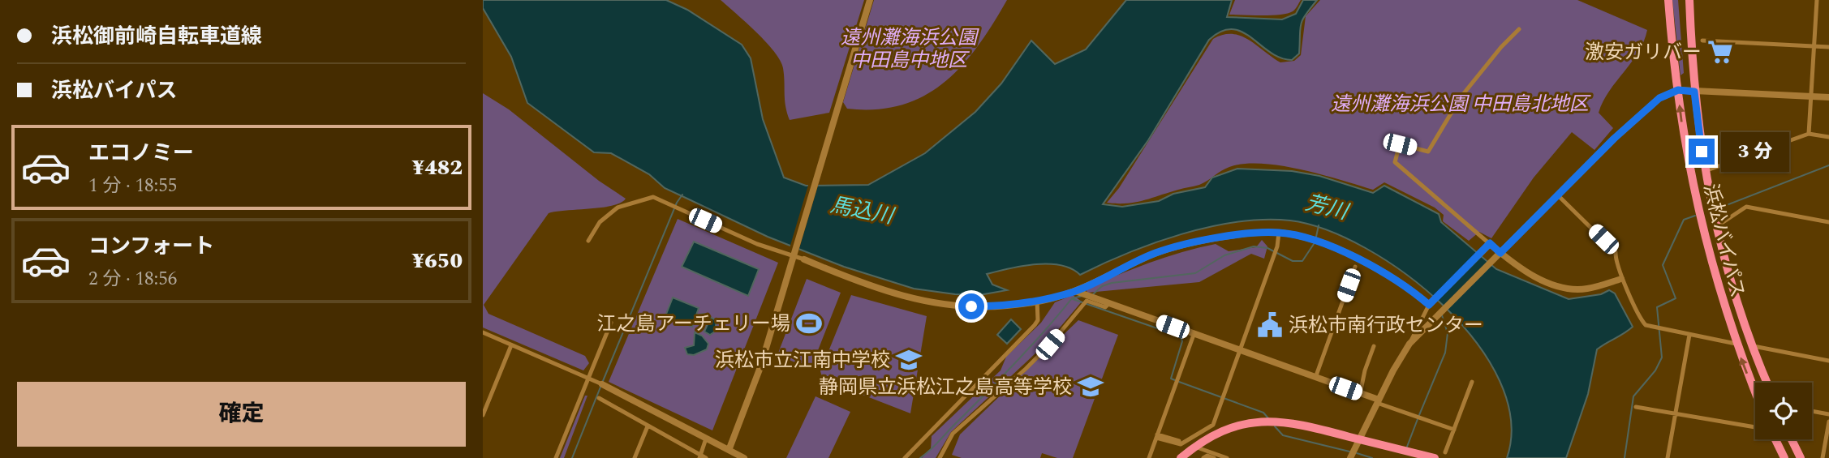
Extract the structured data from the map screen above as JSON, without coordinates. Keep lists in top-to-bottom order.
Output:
{
  "streets": {
    "highway": ["浜松バイパス"]
  },
  "water": ["芳川", "馬込川"],
  "parks": ["遠州灘海浜公園 中田島中地区", "遠州灘海浜公園 中田島北地区"],
  "places": {
    "supermarket": ["激安ガリバー"],
    "sports": ["江之島アーチェリー場"],
    "public building": ["浜松市南行政センター"],
    "school or university": ["浜松市立江南中学校", "静岡県立浜松江之島高等学校"]
  },
  "page": {
    "banner": ["浜松御前崎自転車道線", "浜松バイパス"],
    "list": [
      {
        "name": "エコノミー",
        "note": "1 分 · 18:55",
        "value": "¥482"
      },
      {
        "name": "コンフォート",
        "note": "2 分 · 18:56",
        "value": "¥650"
      }
    ],
    "bubble": "3 分",
    "buttons": "確定"
  }
}
